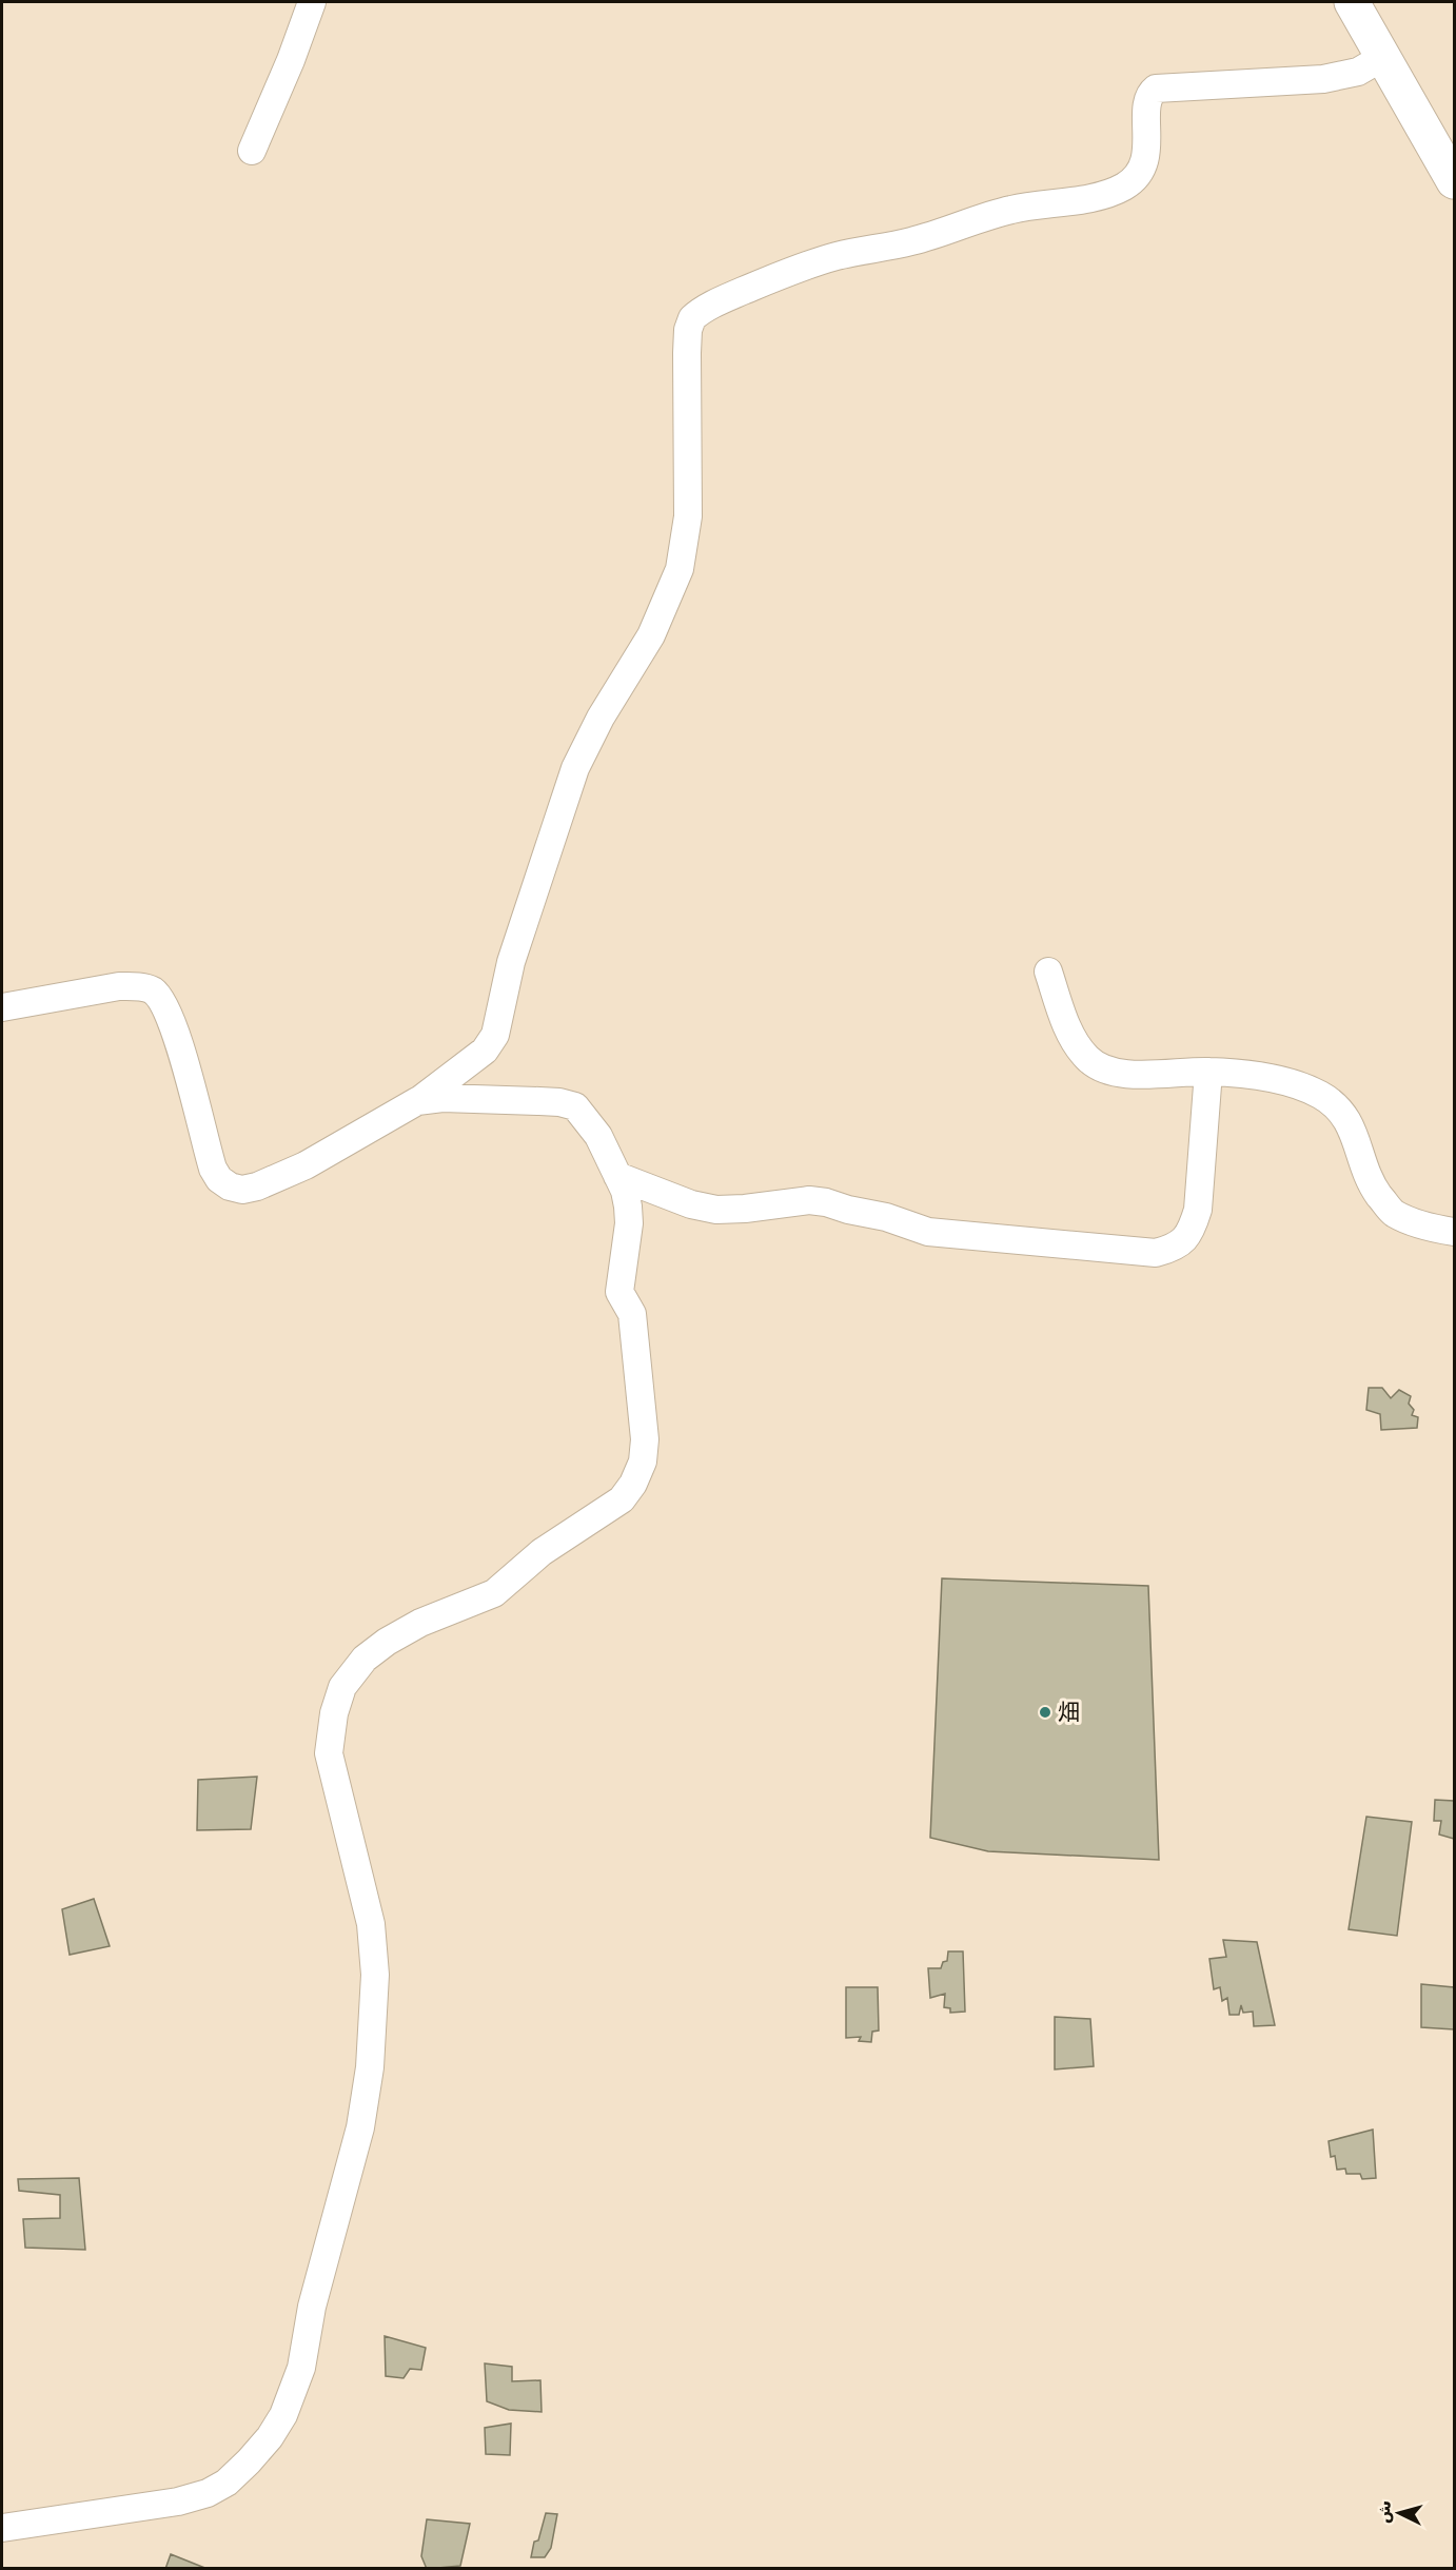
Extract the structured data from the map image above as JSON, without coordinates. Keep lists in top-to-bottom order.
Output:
{
  "places": ["畑"],
  "north": "left"
}
